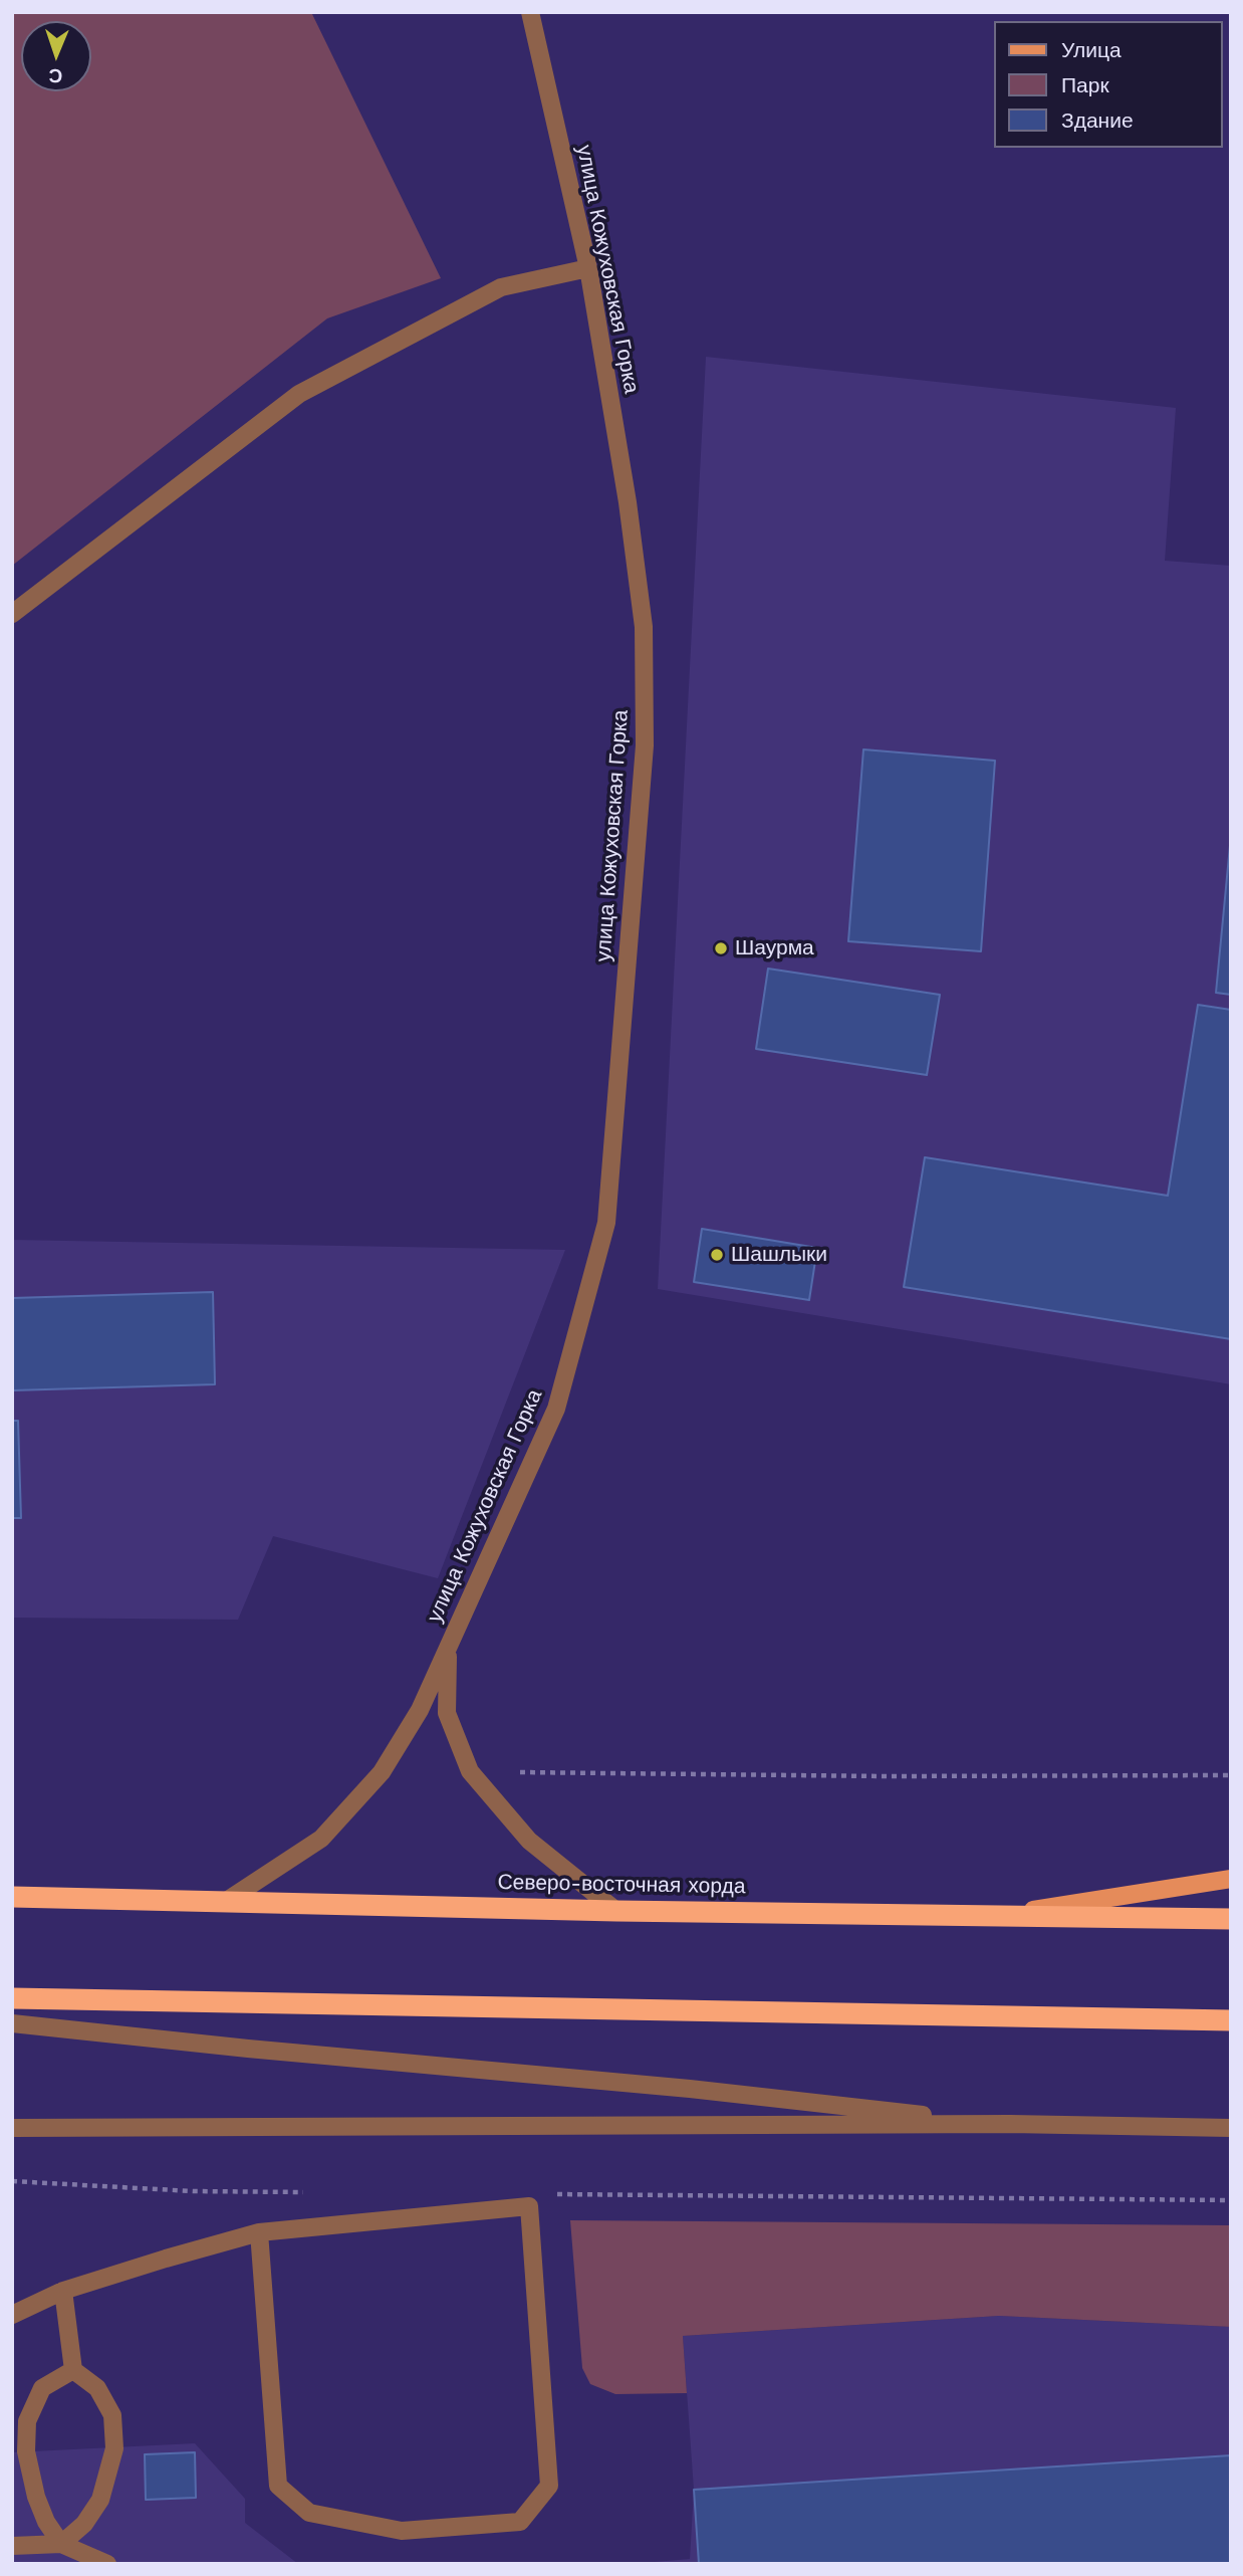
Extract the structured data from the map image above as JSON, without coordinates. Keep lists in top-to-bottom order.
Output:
{
  "streets": {
    "highway": ["Северо-восточная хорда"],
    "street": ["улица Кожуховская Горка"]
  },
  "crossings": [
    ["улица Кожуховская Горка", "Северо-восточная хорда"]
  ],
  "places": ["Шаурма", "Шашлыки"],
  "legend": ["Улица", "Парк", "Здание"],
  "north": "bottom"
}
